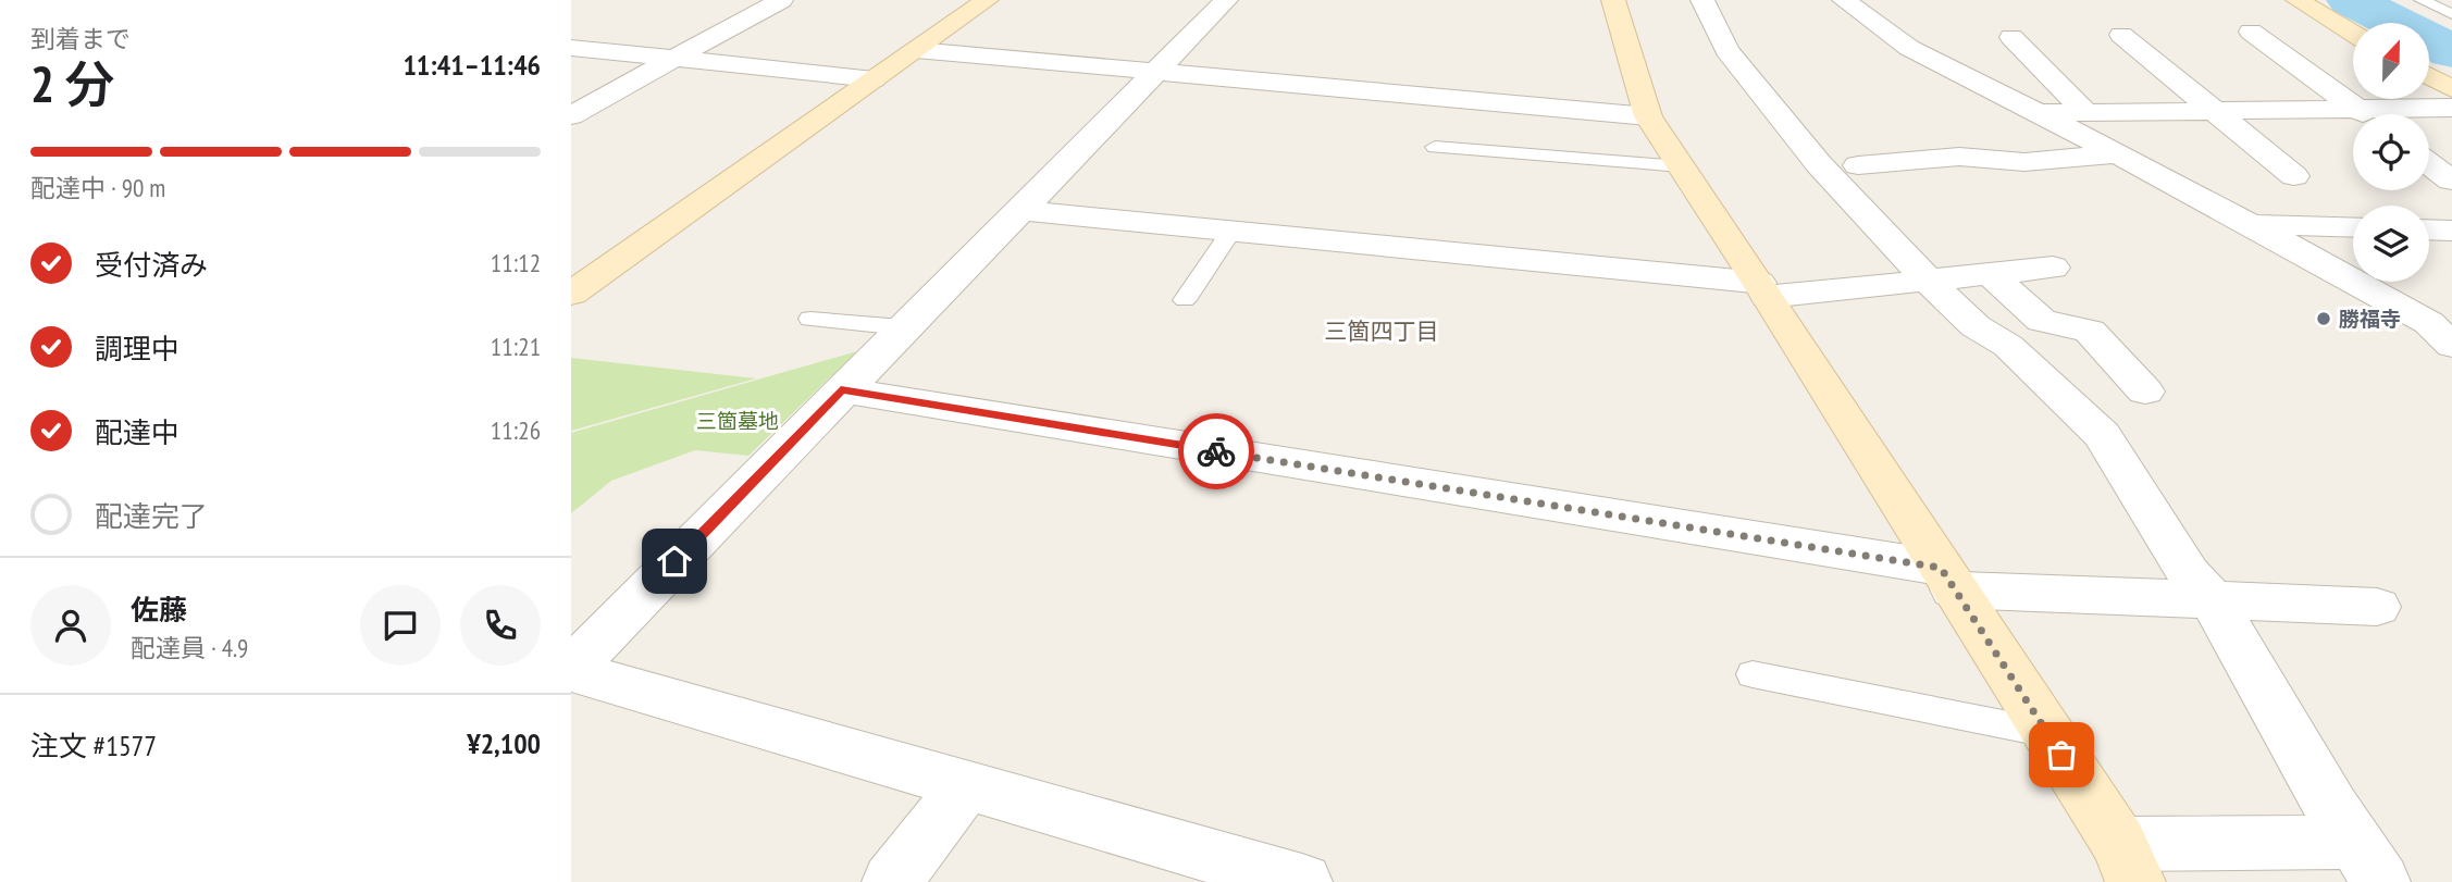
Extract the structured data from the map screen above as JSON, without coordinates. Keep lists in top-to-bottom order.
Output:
{
  "districts": ["三箇四丁目"],
  "parks": ["三箇墓地"],
  "places": ["勝福寺"],
  "north": "top",
  "page": {
    "heading": ["2 分", "到着まで", "11:41–11:46"],
    "panel": [
      "佐藤",
      "配達員 · 4.9",
      "注文 #1577",
      "¥2,100"
    ],
    "bar": "配達中 · 90 m",
    "list": [
      ["受付済み", "11:12"],
      ["調理中", "11:21"],
      ["配達中", "11:26"],
      "配達完了"
    ]
  }
}
